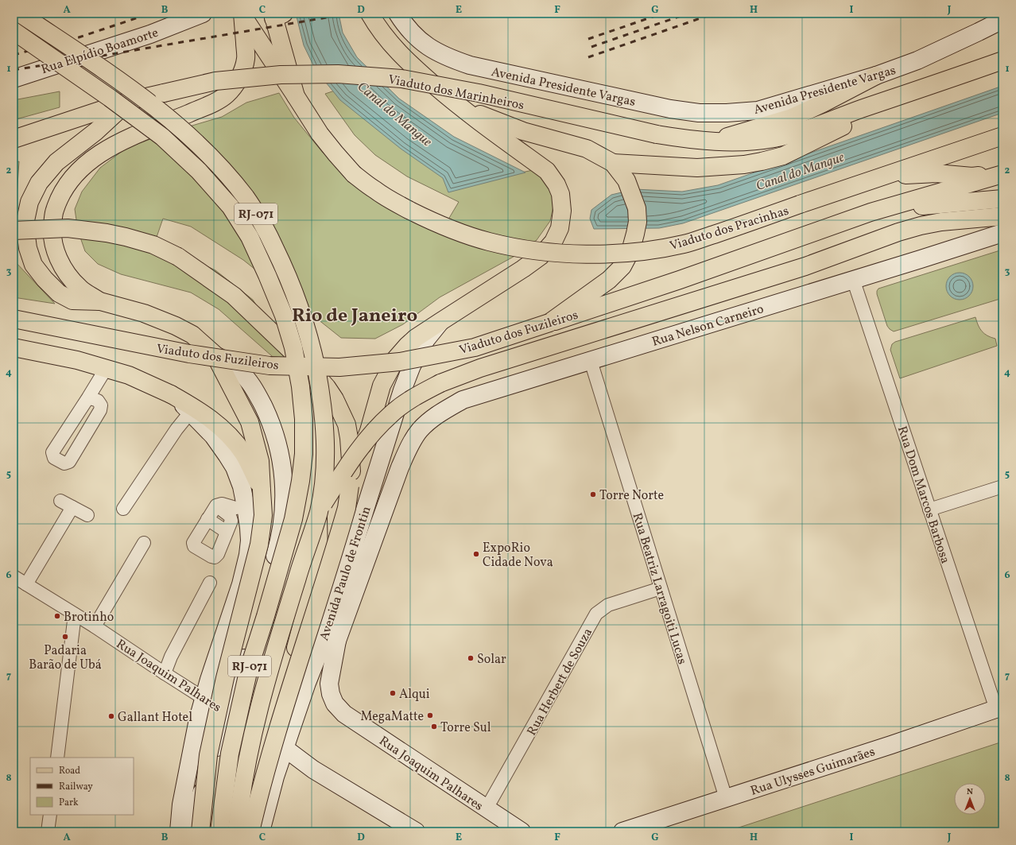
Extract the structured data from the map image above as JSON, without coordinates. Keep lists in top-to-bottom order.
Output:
{
  "streets": {
    "main road": [
      "Rua Elpídio Boamorte",
      "Avenida Presidente Vargas",
      "Viaduto dos Marinheiros",
      "RJ-071",
      "Viaduto dos Pracinhas",
      "Rua Nelson Carneiro",
      "Viaduto dos Fuzileiros",
      "Avenida Paulo de Frontin",
      "Rua Joaquim Palhares",
      "Rua Ulysses Guimarães"
    ],
    "street": ["Rua Dom Marcos Barbosa", "Rua Beatriz Larragoiti Lucas", "Rua Herbert de Souza"]
  },
  "crossings": [
    ["Rua Nelson Carneiro", "Rua Dom Marcos Barbosa"],
    ["Rua Nelson Carneiro", "Avenida Paulo de Frontin"],
    ["Rua Nelson Carneiro", "Rua Beatriz Larragoiti Lucas"],
    ["Rua Dom Marcos Barbosa", "Rua Ulysses Guimarães"],
    ["Avenida Paulo de Frontin", "Rua Joaquim Palhares"],
    ["Rua Beatriz Larragoiti Lucas", "Rua Herbert de Souza"],
    ["Rua Beatriz Larragoiti Lucas", "Rua Ulysses Guimarães"],
    ["Rua Joaquim Palhares", "Rua Herbert de Souza"]
  ],
  "districts": ["Rio de Janeiro"],
  "water": ["Canal do Mangue"],
  "places": [
    "Torre Norte",
    "ExpoRio Cidade Nova",
    "Brotinho",
    "Padaria Barão de Ubá",
    "Solar",
    "Alqui",
    "MegaMatte",
    "Gallant Hotel",
    "Torre Sul"
  ],
  "legend": ["Road", "Railway", "Park"],
  "north": "top",
  "grid": {
    "columns": [
      "A",
      "B",
      "C",
      "D",
      "E",
      "F",
      "G",
      "H",
      "I",
      "J"
    ],
    "rows": [
      "1",
      "2",
      "3",
      "4",
      "5",
      "6",
      "7",
      "8"
    ]
  }
}
